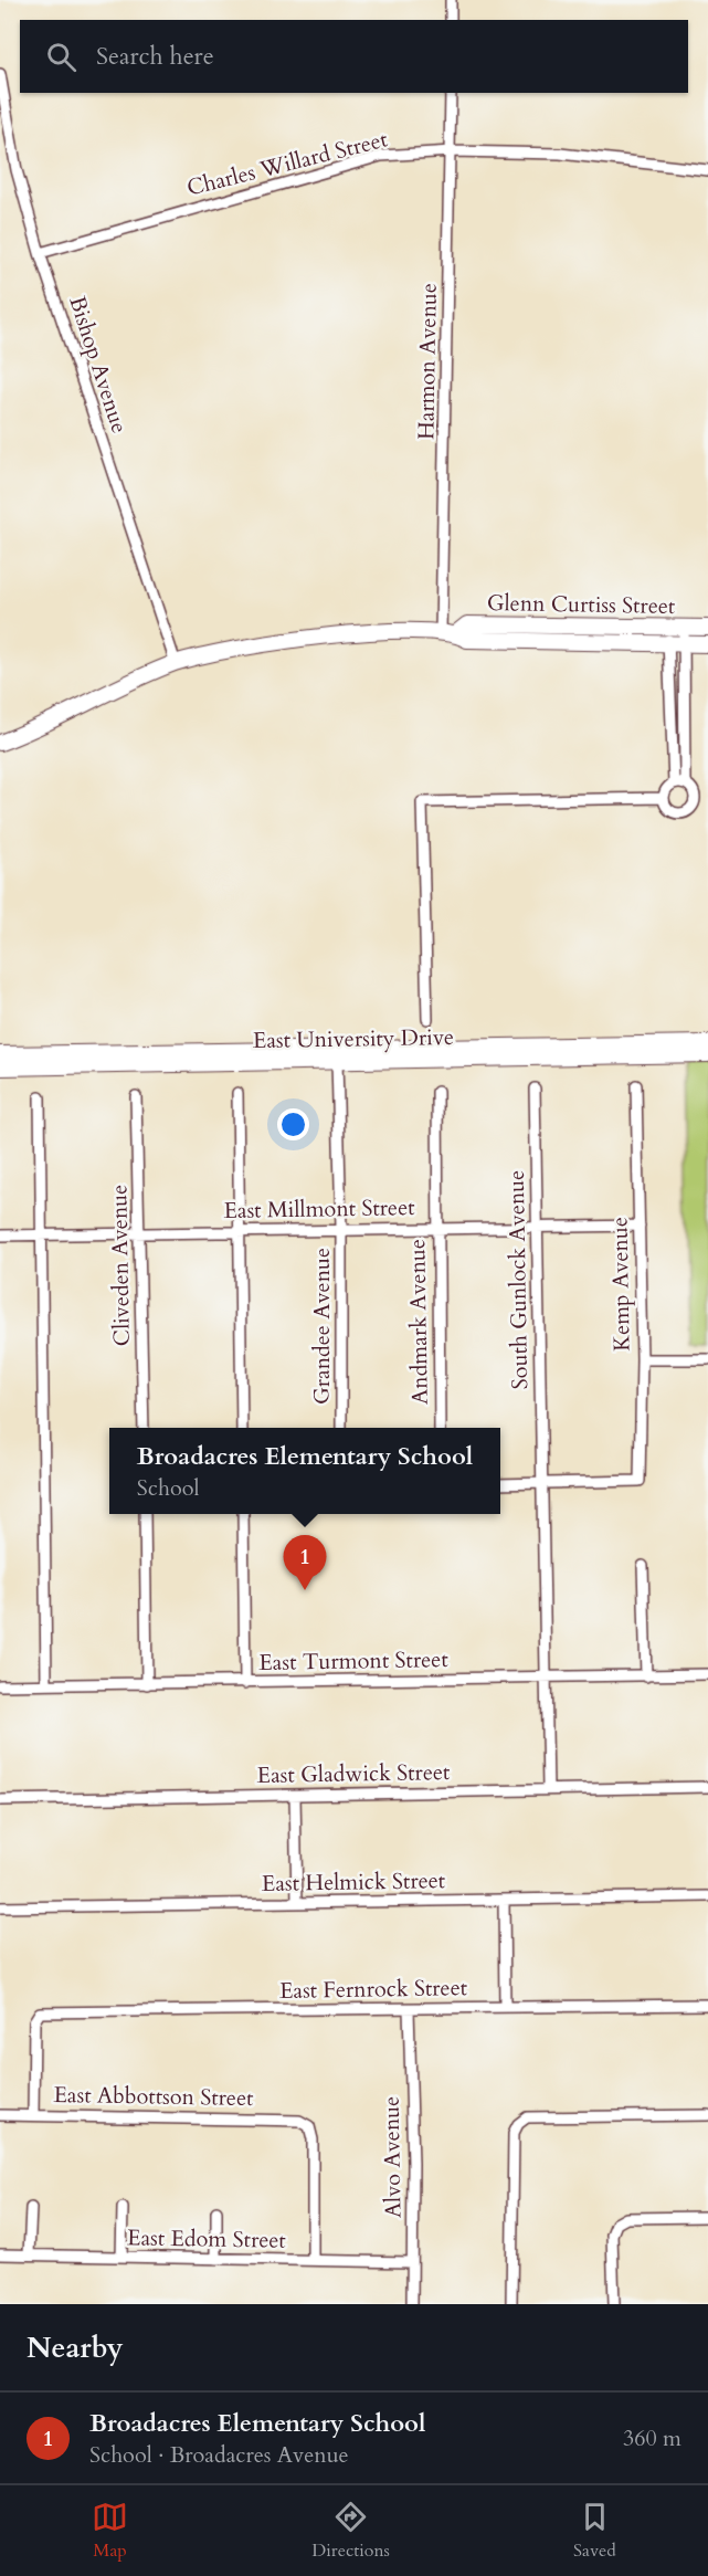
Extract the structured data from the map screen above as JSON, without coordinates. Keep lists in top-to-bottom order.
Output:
{
  "streets": {
    "street": [
      "Charles Willard Street",
      "Harmon Avenue",
      "Bishop Avenue",
      "Glenn Curtiss Street",
      "East University Drive",
      "East Millmont Street",
      "Cliveden Avenue",
      "South Gunlock Avenue",
      "Kemp Avenue",
      "Andmark Avenue",
      "Grandee Avenue",
      "East Turmont Street",
      "East Gladwick Street",
      "East Helmick Street",
      "East Fernrock Street",
      "East Abbottson Street",
      "Alvo Avenue",
      "East Edom Street"
    ]
  },
  "crossings": [
    ["Charles Willard Street", "Harmon Avenue"],
    ["Charles Willard Street", "Bishop Avenue"],
    ["Harmon Avenue", "Glenn Curtiss Street"],
    ["Bishop Avenue", "Glenn Curtiss Street"],
    ["East University Drive", "Grandee Avenue"],
    ["East Millmont Street", "Cliveden Avenue"],
    ["East Millmont Street", "South Gunlock Avenue"],
    ["East Millmont Street", "Kemp Avenue"],
    ["East Millmont Street", "Andmark Avenue"],
    ["East Millmont Street", "Grandee Avenue"],
    ["South Gunlock Avenue", "Kemp Avenue"],
    ["South Gunlock Avenue", "East Turmont Street"],
    ["South Gunlock Avenue", "East Gladwick Street"],
    ["East Fernrock Street", "East Abbottson Street"],
    ["East Fernrock Street", "Alvo Avenue"],
    ["East Abbottson Street", "East Edom Street"],
    ["Alvo Avenue", "East Edom Street"]
  ],
  "page": {
    "search": "Search here",
    "popup": ["Broadacres Elementary School", "School"],
    "pins": "1",
    "heading": "Nearby",
    "list": [
      {
        "mark": "1",
        "name": "Broadacres Elementary School",
        "note": "School · Broadacres Avenue",
        "value": "360 m"
      }
    ],
    "nav": ["Map", "Directions", "Saved"]
  }
}
